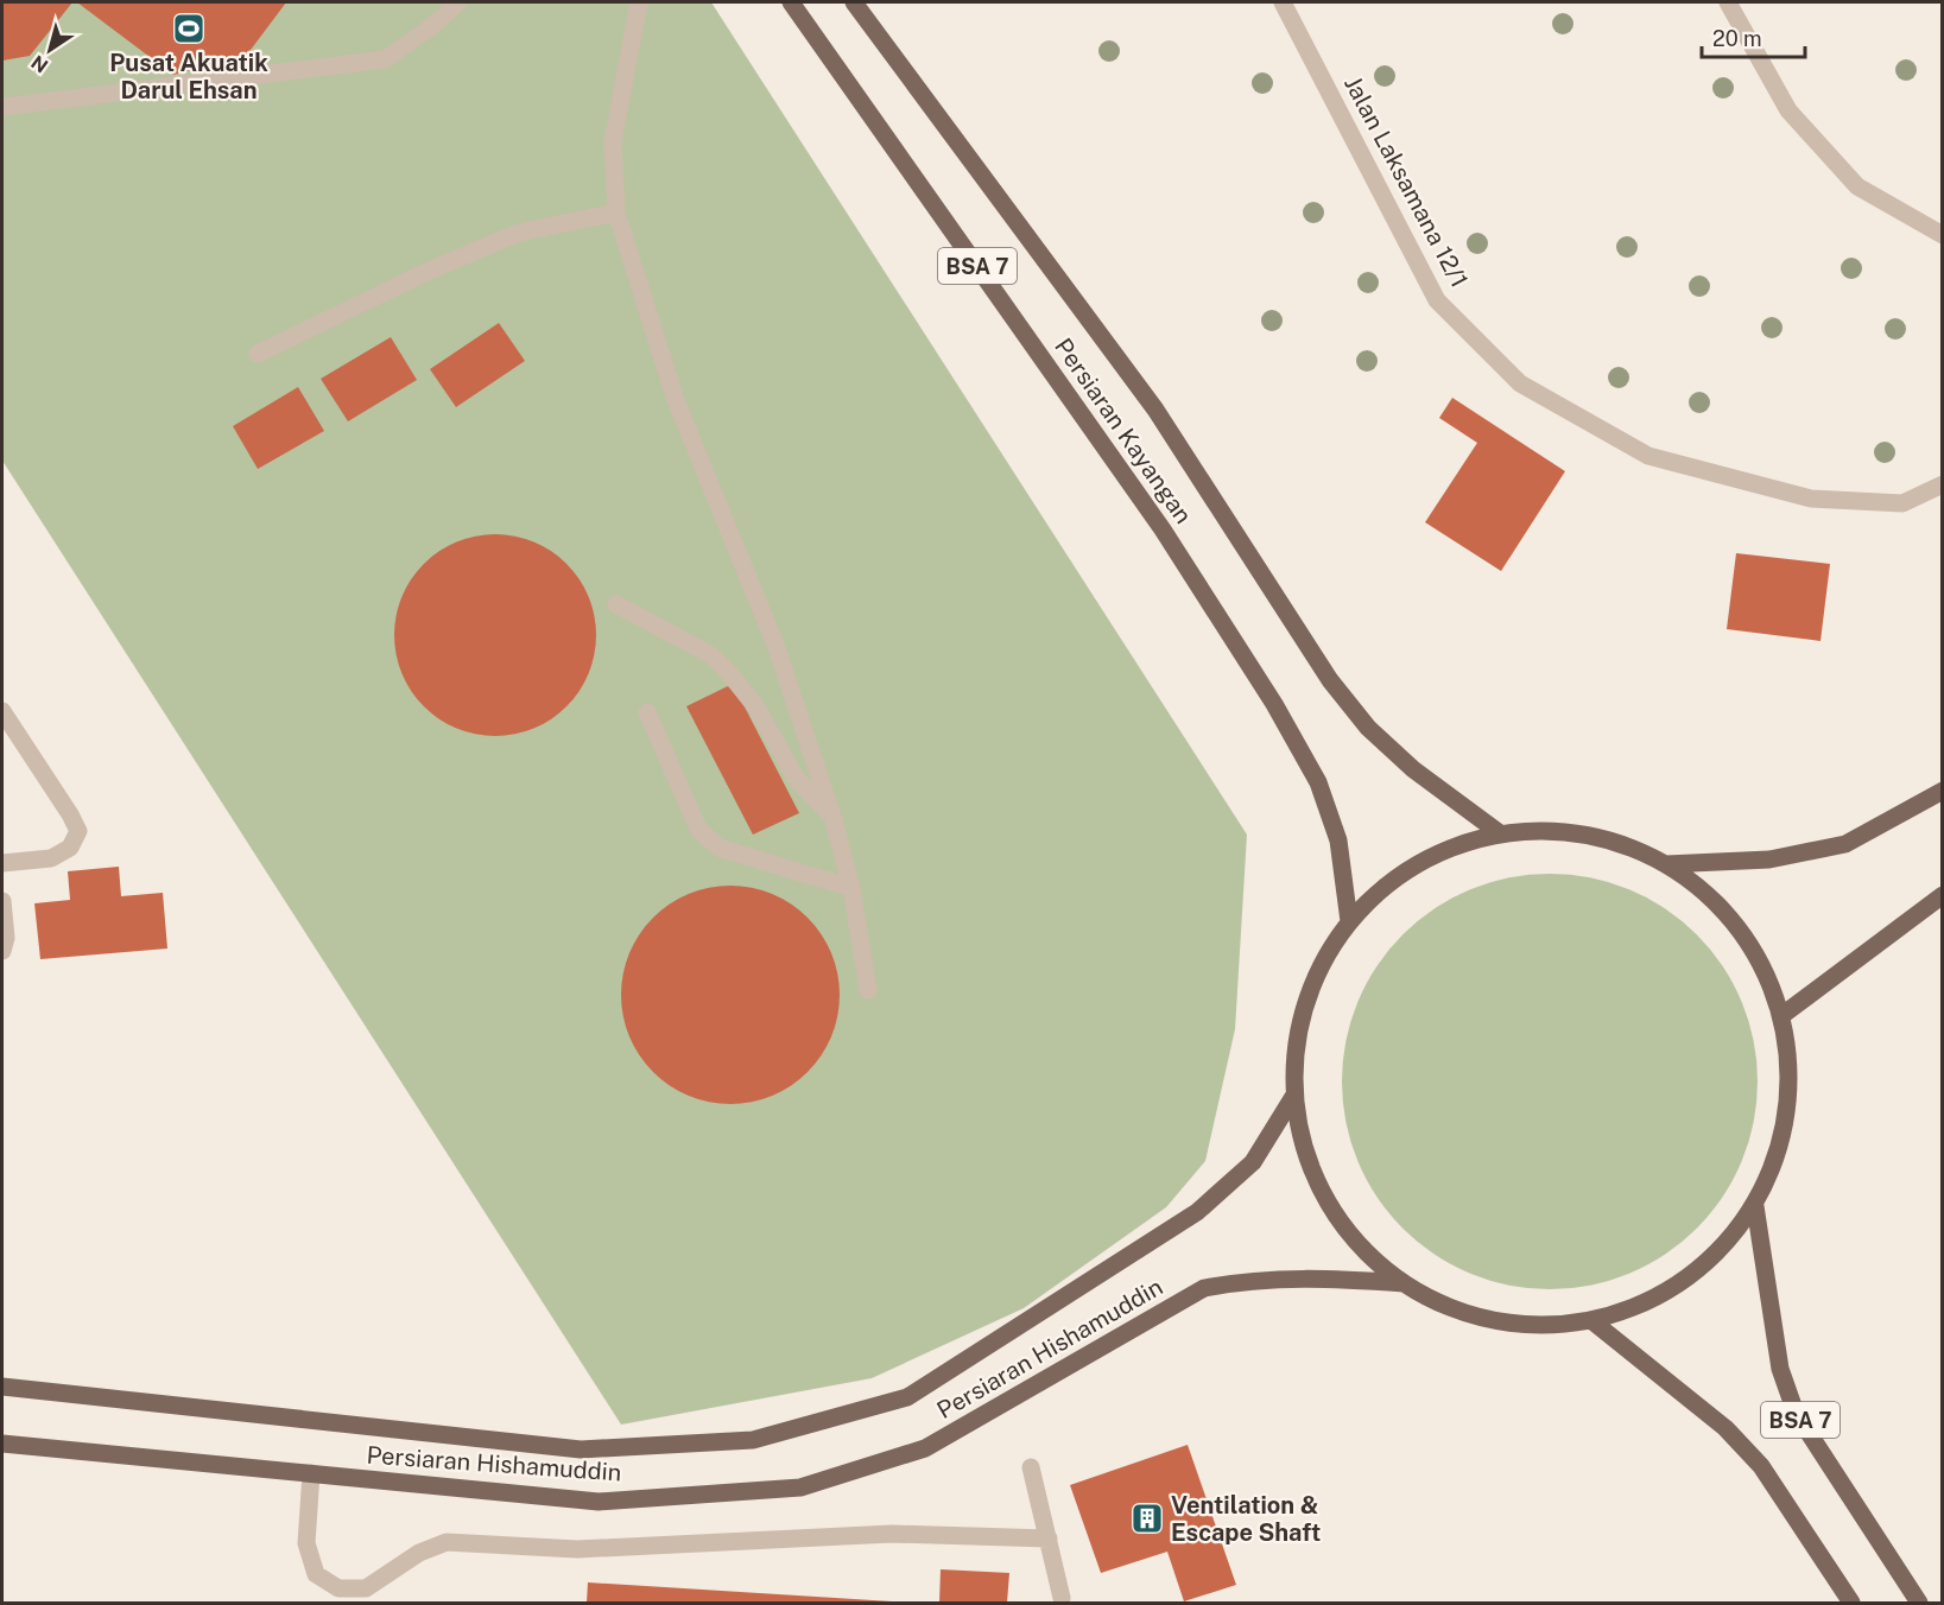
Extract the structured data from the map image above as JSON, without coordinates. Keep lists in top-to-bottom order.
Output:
{
  "streets": {
    "main road": ["BSA 7", "Persiaran Kayangan", "Persiaran Hishamuddin"],
    "street": ["Jalan Laksamana 12/1"]
  },
  "places": {
    "sports": ["Pusat Akuatik Darul Ehsan"],
    "building": ["Ventilation & Escape Shaft"]
  },
  "scale_bar": "20 m",
  "north": "bottom left"
}
